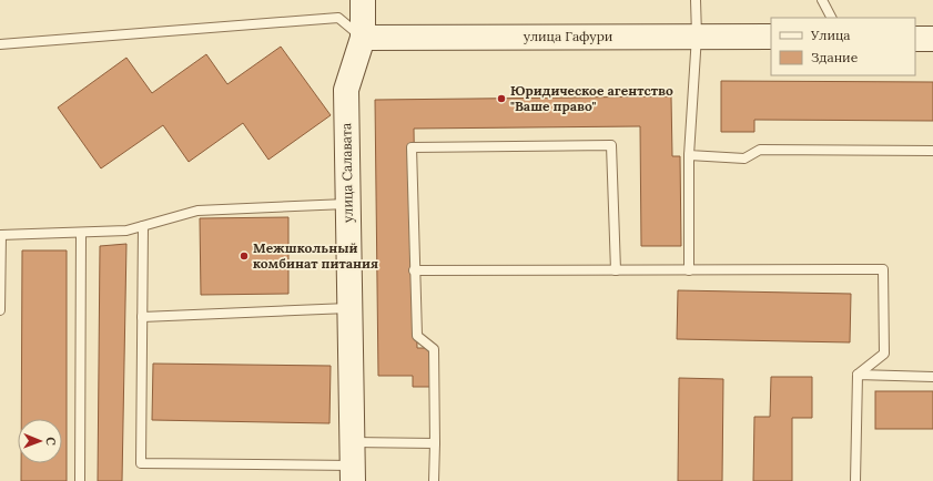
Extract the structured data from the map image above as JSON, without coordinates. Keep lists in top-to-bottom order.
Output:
{
  "streets": {
    "street": ["улица Гафури", "улица Салавата"]
  },
  "crossings": [
    ["улица Гафури", "улица Салавата"]
  ],
  "places": ["Юридическое агентство \"Ваше право\"", "Межшкольный комбинат питания"],
  "legend": ["Улица", "Здание"],
  "north": "right"
}
